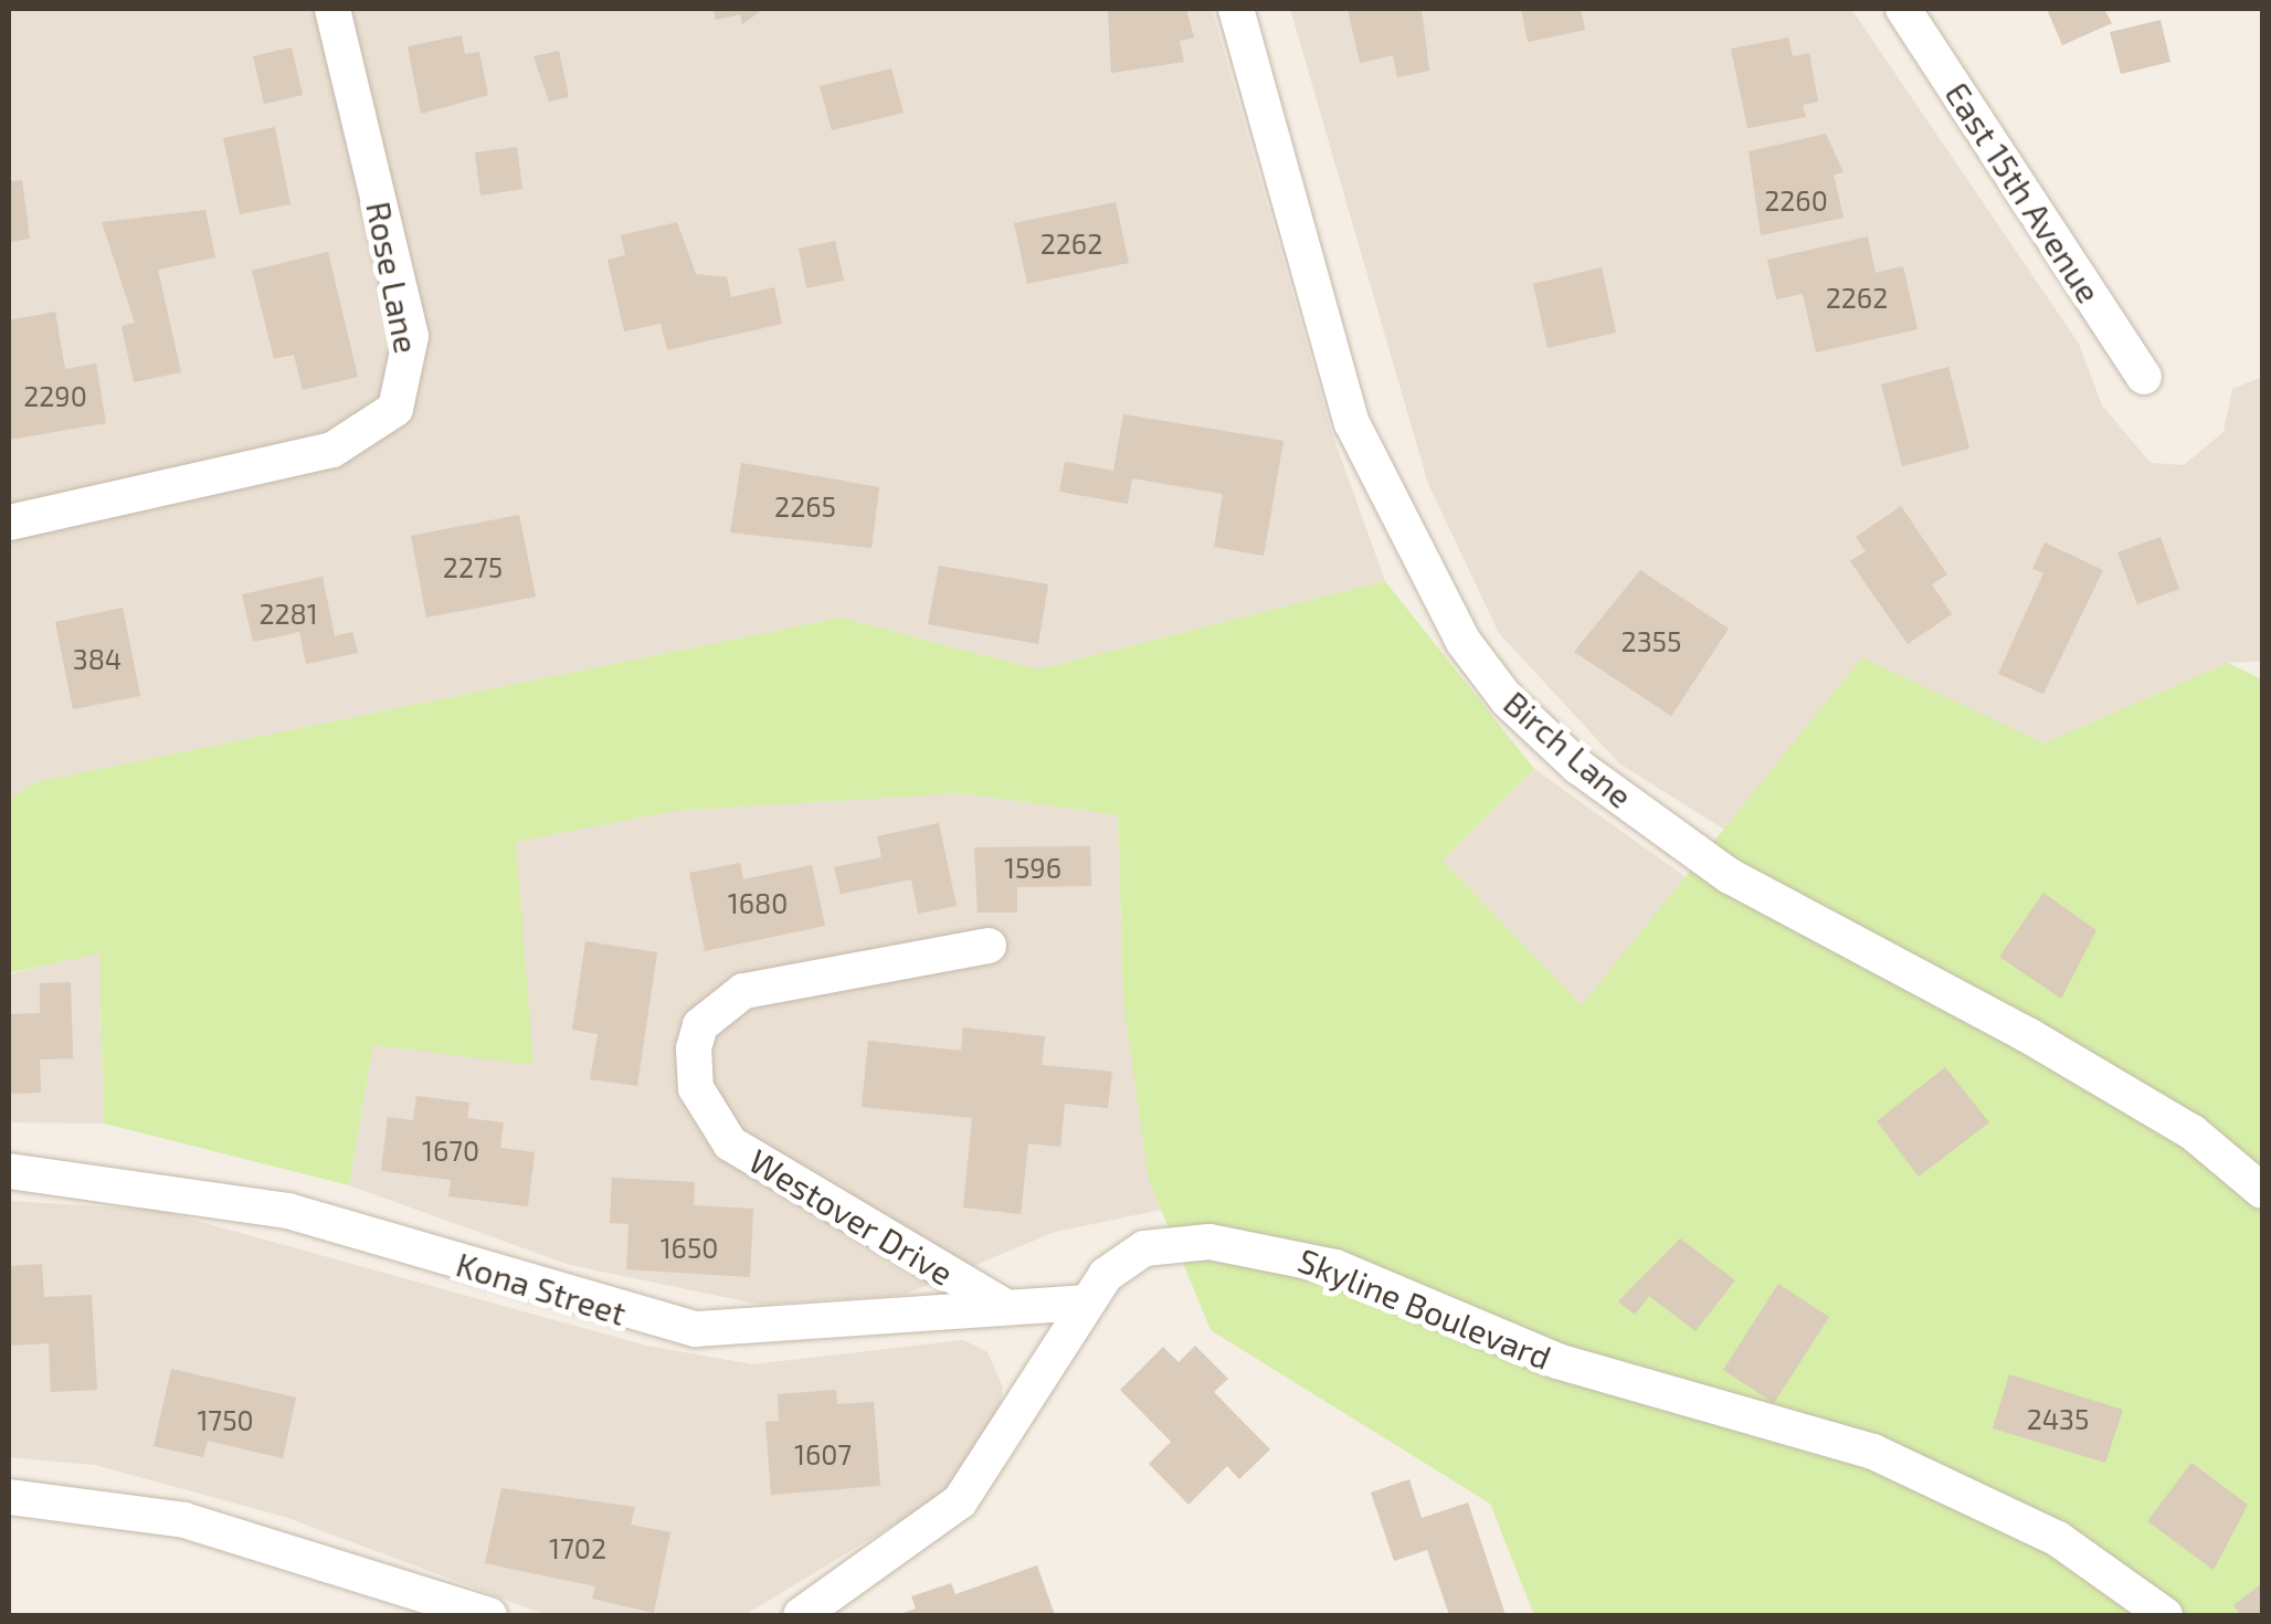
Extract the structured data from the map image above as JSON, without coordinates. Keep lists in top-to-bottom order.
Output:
{
  "streets": {
    "street": [
      "East 15th Avenue",
      "Rose Lane",
      "Birch Lane",
      "Westover Drive",
      "Kona Street",
      "Skyline Boulevard"
    ]
  },
  "crossings": [
    ["Westover Drive", "Kona Street"],
    ["Kona Street", "Skyline Boulevard"]
  ],
  "house_numbers": [
    "2260",
    "2262",
    "2262",
    "2290",
    "2265",
    "2275",
    "2281",
    "2355",
    "384",
    "1596",
    "1680",
    "1670",
    "1650",
    "2435",
    "1750",
    "1607",
    "1702"
  ]
}
